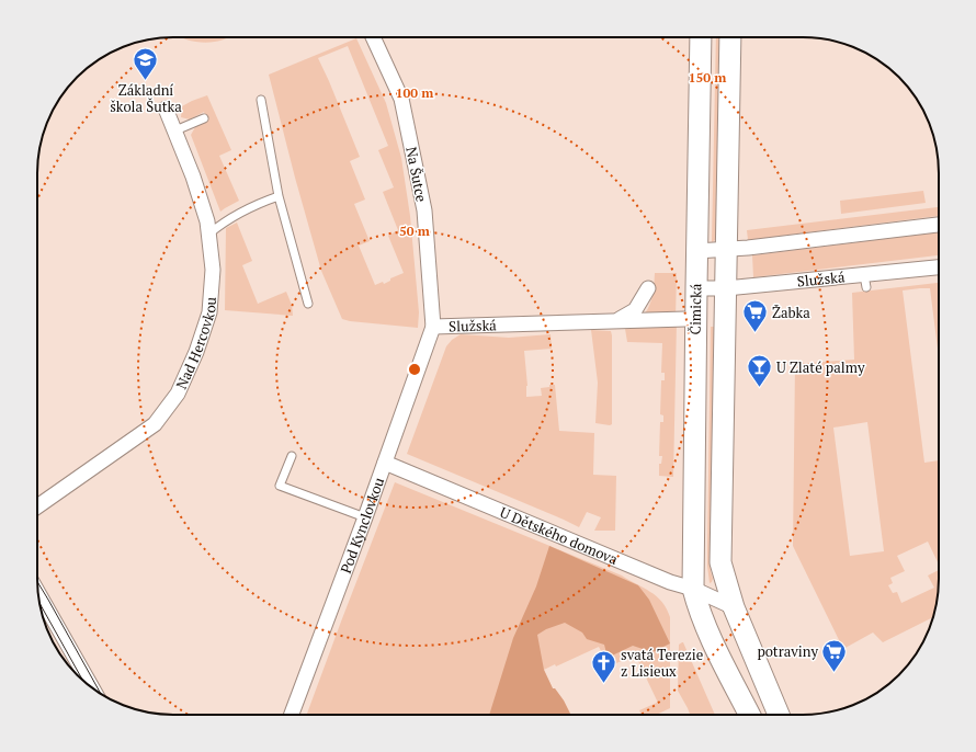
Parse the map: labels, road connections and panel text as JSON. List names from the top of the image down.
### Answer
{
  "streets": {
    "main road": ["Čimická"],
    "street": [
      "Na Šutce",
      "Služská",
      "Nad Hercovkou",
      "Pod Kynclovkou",
      "U Dětského domova"
    ]
  },
  "crossings": [
    ["Na Šutce", "Služská"],
    ["Na Šutce", "Pod Kynclovkou"],
    ["Služská", "Čimická"],
    ["Služská", "Pod Kynclovkou"],
    ["Čimická", "U Dětského domova"],
    ["Pod Kynclovkou", "U Dětského domova"]
  ],
  "places": {
    "school or university": ["Základní škola Šutka"],
    "supermarket": ["Žabka", "potraviny"],
    "bar": ["U Zlaté palmy"],
    "church": ["svatá Terezie z Lisieux"]
  },
  "rings": ["150 m", "100 m", "50 m"]
}
